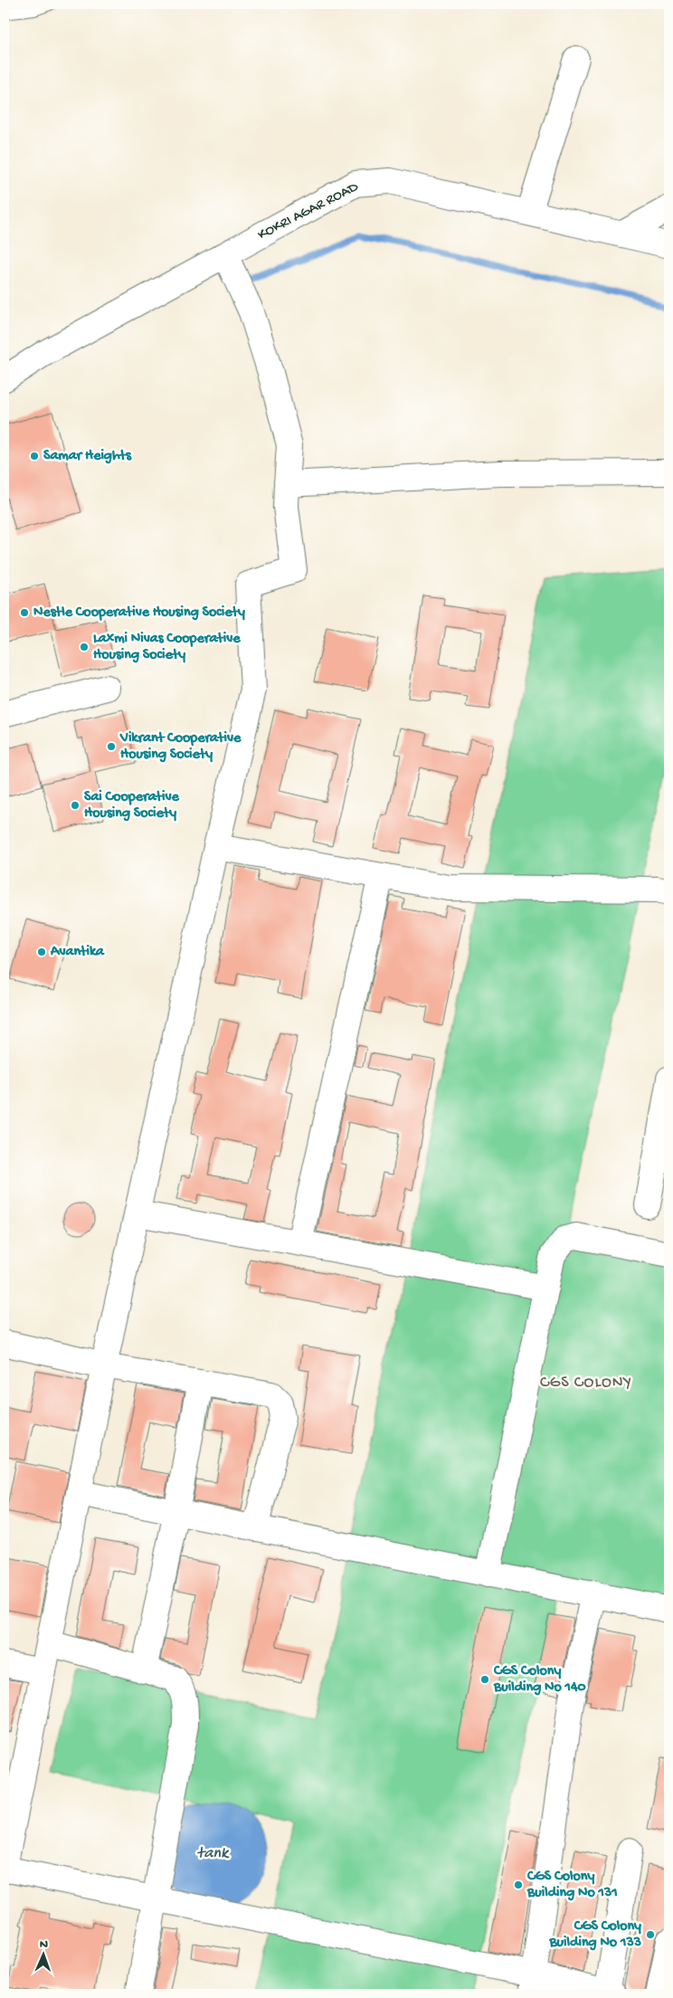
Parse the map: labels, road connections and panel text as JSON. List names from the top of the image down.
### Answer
{
  "streets": {
    "street": ["KOKRI AGAR ROAD"]
  },
  "districts": ["CGS COLONY"],
  "water": ["tank"],
  "places": [
    "Samar Heights",
    "Nestle Cooperative Housing Society",
    "Laxmi Nivas Cooperative Housing Society",
    "Vikrant Cooperative Housing Society",
    "Sai Cooperative Housing Society",
    "Avantika",
    "CGS Colony Building No 140",
    "CGS Colony Building No 131",
    "CGS Colony Building No 133"
  ],
  "north": "top"
}
